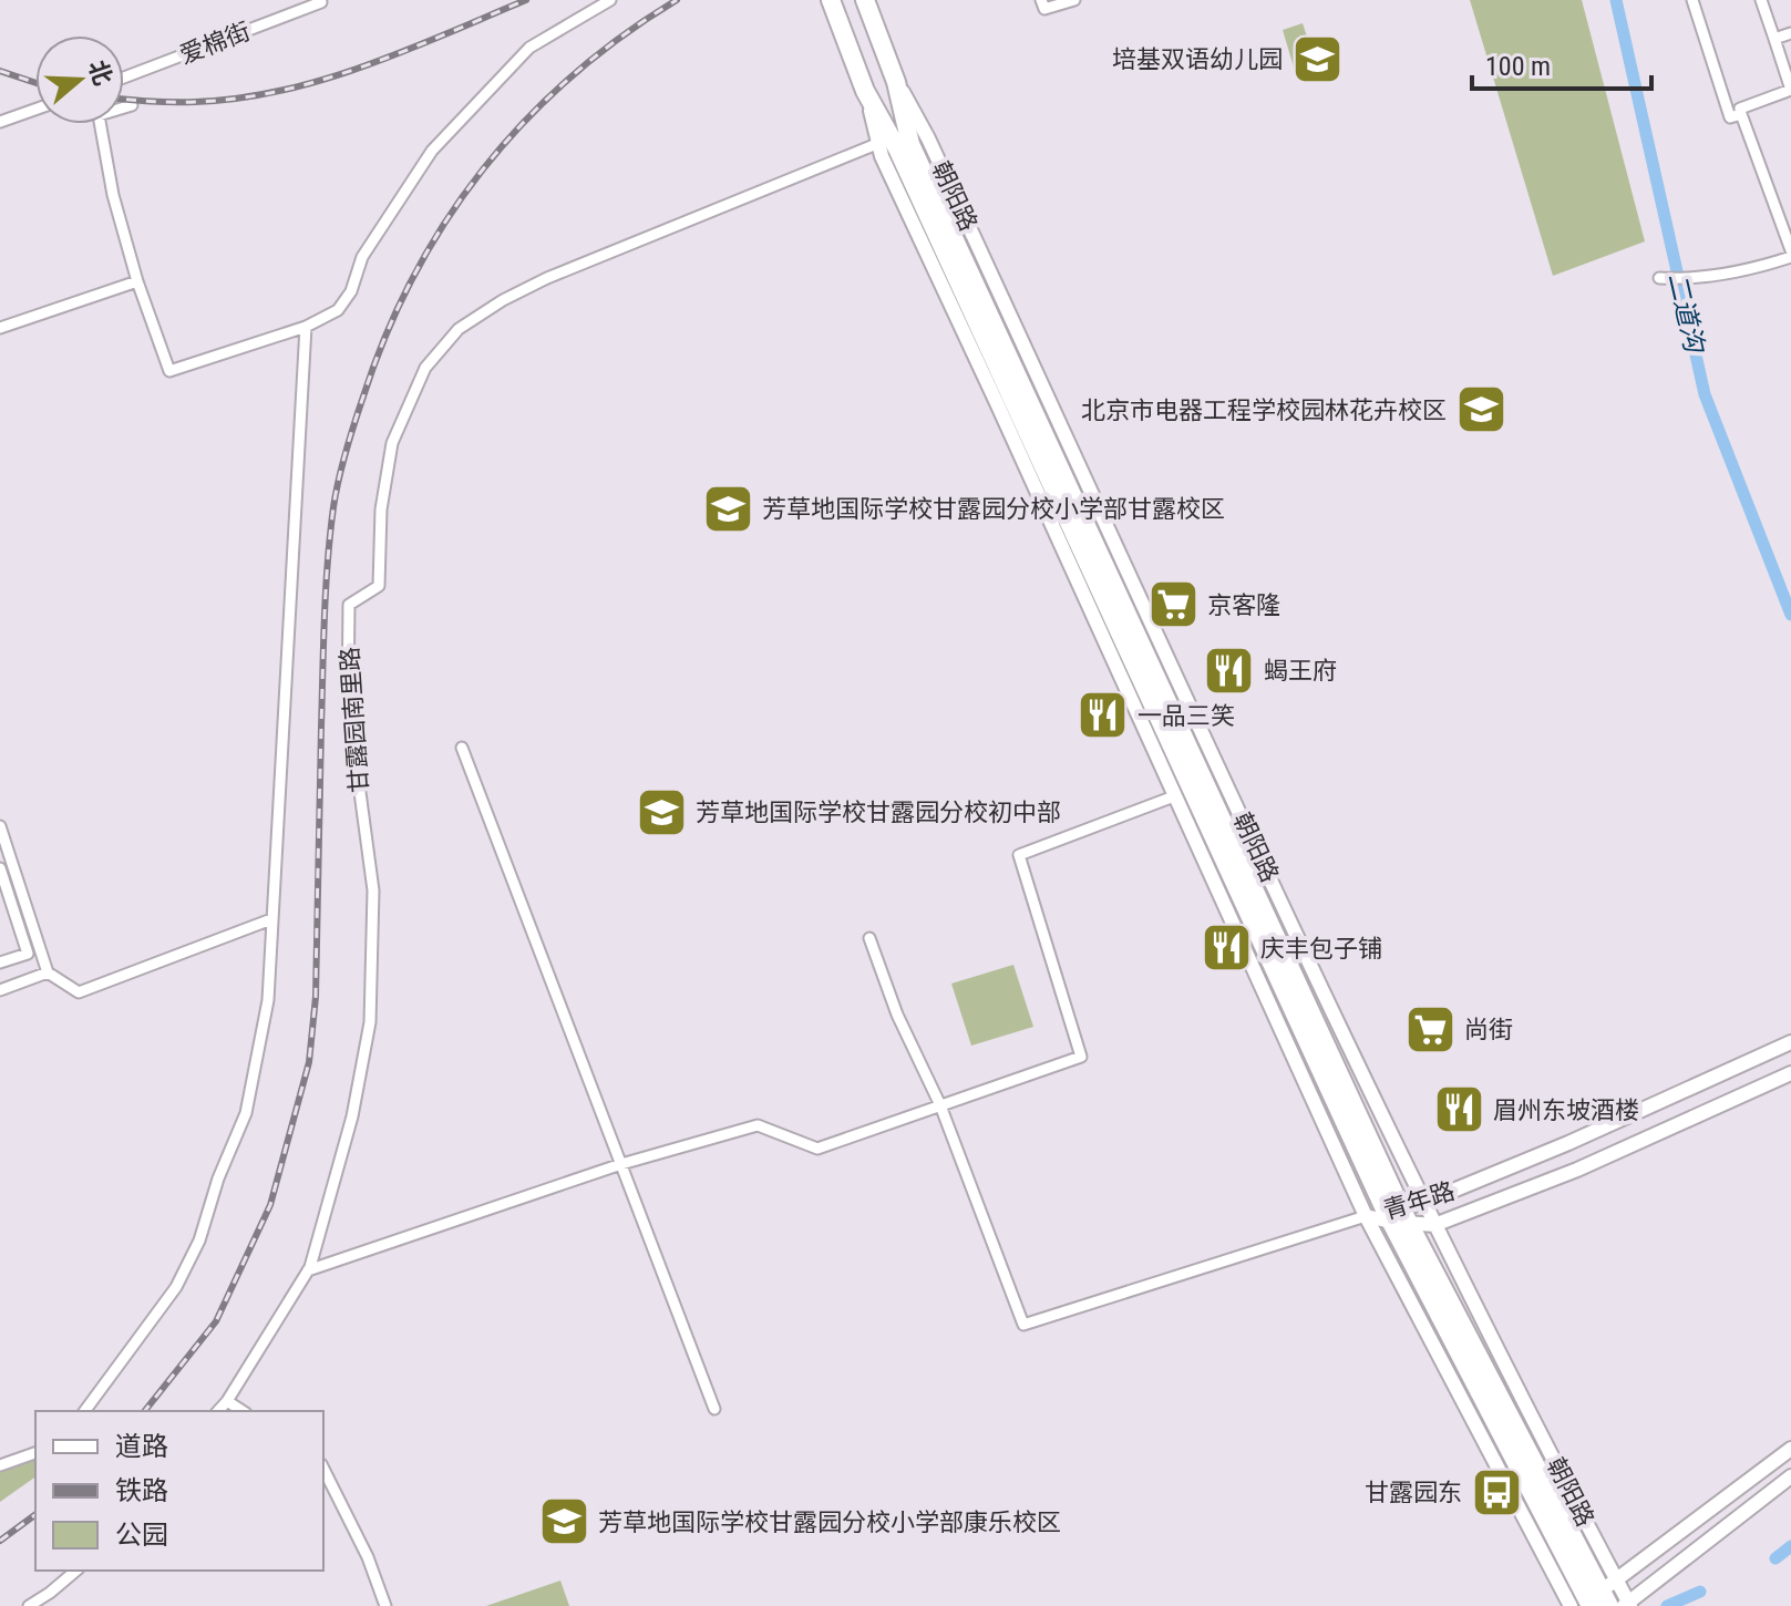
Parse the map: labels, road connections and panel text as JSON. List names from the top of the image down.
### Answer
{
  "streets": {
    "highway": ["朝阳路"],
    "street": ["爱棉街", "甘露园南里路", "青年路"]
  },
  "crossings": [
    ["朝阳路", "甘露园南里路"],
    ["朝阳路", "青年路"]
  ],
  "water": ["二道沟"],
  "places": {
    "school or university": [
      "培基双语幼儿园",
      "北京市电器工程学校园林花卉校区",
      "芳草地国际学校甘露园分校小学部甘露校区",
      "芳草地国际学校甘露园分校初中部",
      "芳草地国际学校甘露园分校小学部康乐校区"
    ],
    "supermarket": ["京客隆", "尚街"],
    "restaurant": [
      "蝎王府",
      "一品三笑",
      "庆丰包子铺",
      "眉州东坡酒楼"
    ],
    "bus stop": ["甘露园东"]
  },
  "legend": ["道路", "铁路", "公园"],
  "scale_bar": "100 m",
  "north": "right"
}
